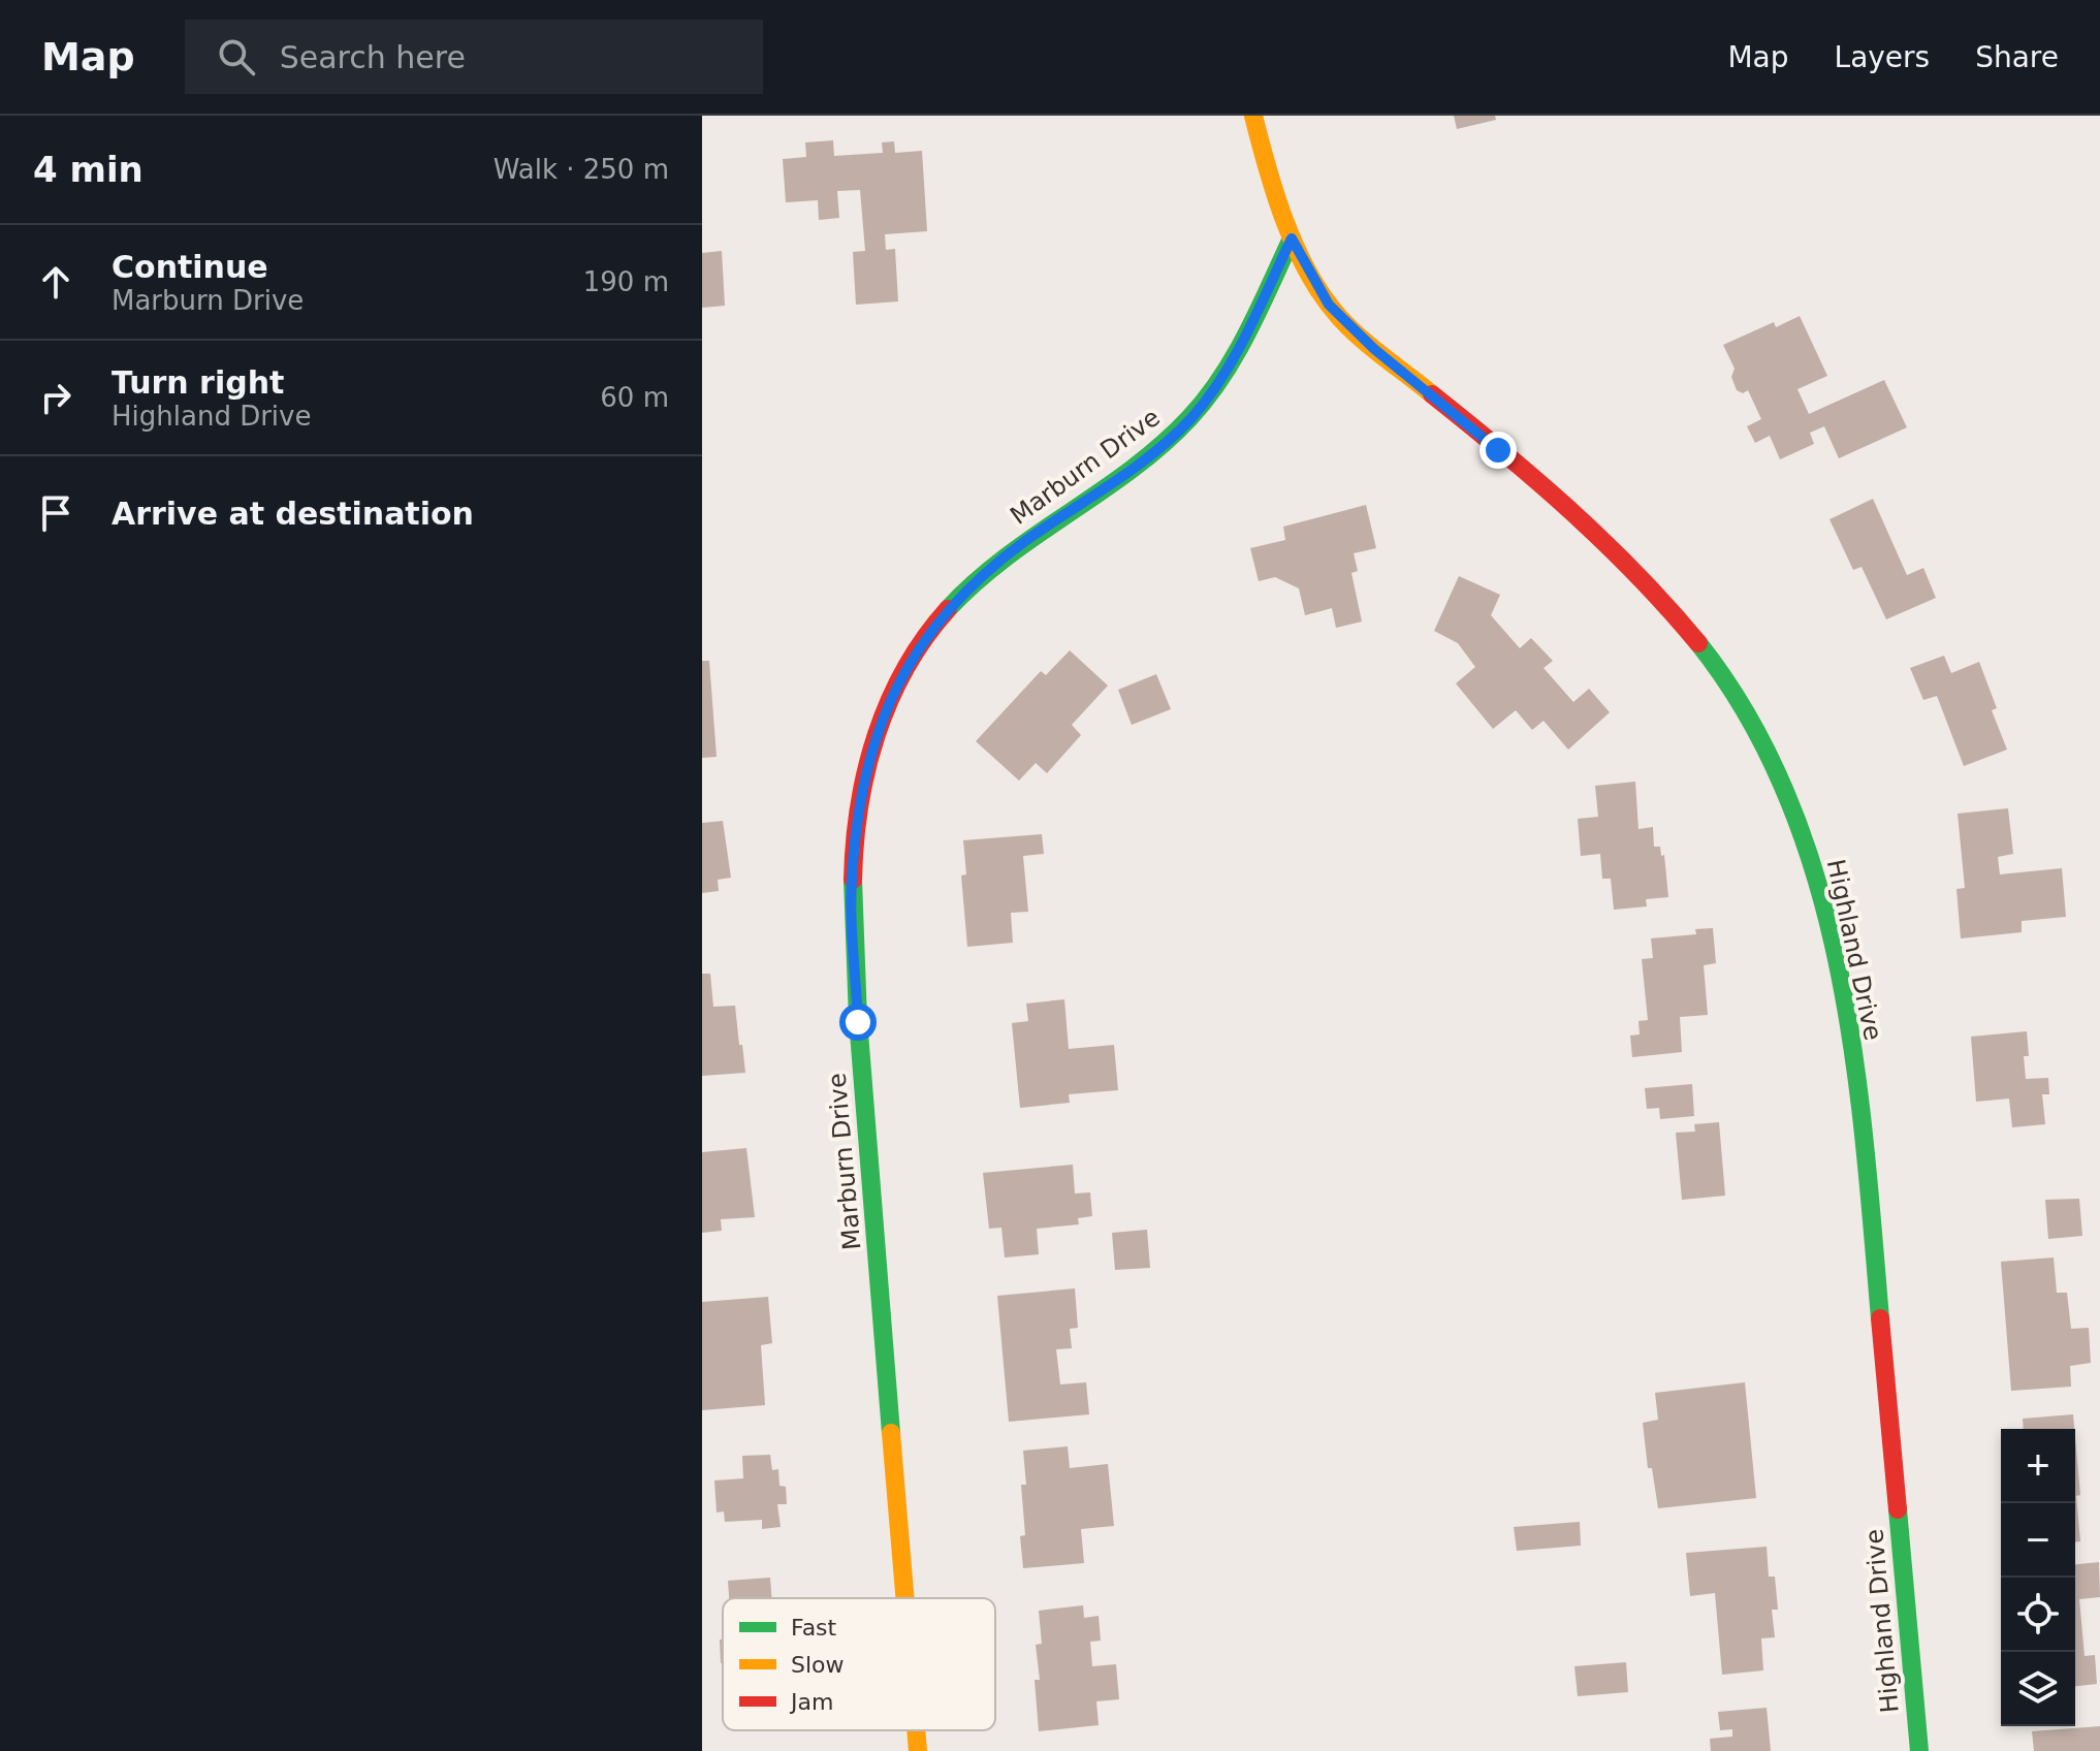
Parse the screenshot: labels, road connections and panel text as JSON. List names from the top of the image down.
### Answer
{
  "streets": {
    "street": ["Marburn Drive", "Highland Drive"]
  },
  "crossings": [
    ["Marburn Drive", "Highland Drive"]
  ],
  "legend": ["Fast", "Slow", "Jam"],
  "page": {
    "header": "Map",
    "search": "Search here",
    "nav": ["Map", "Layers", "Share"],
    "heading": ["4 min", "Walk · 250 m"],
    "list": [
      ["Continue", "Marburn Drive", "190 m"],
      ["Turn right", "Highland Drive", "60 m"],
      "Arrive at destination"
    ],
    "map_buttons": ["+", "−"]
  }
}
